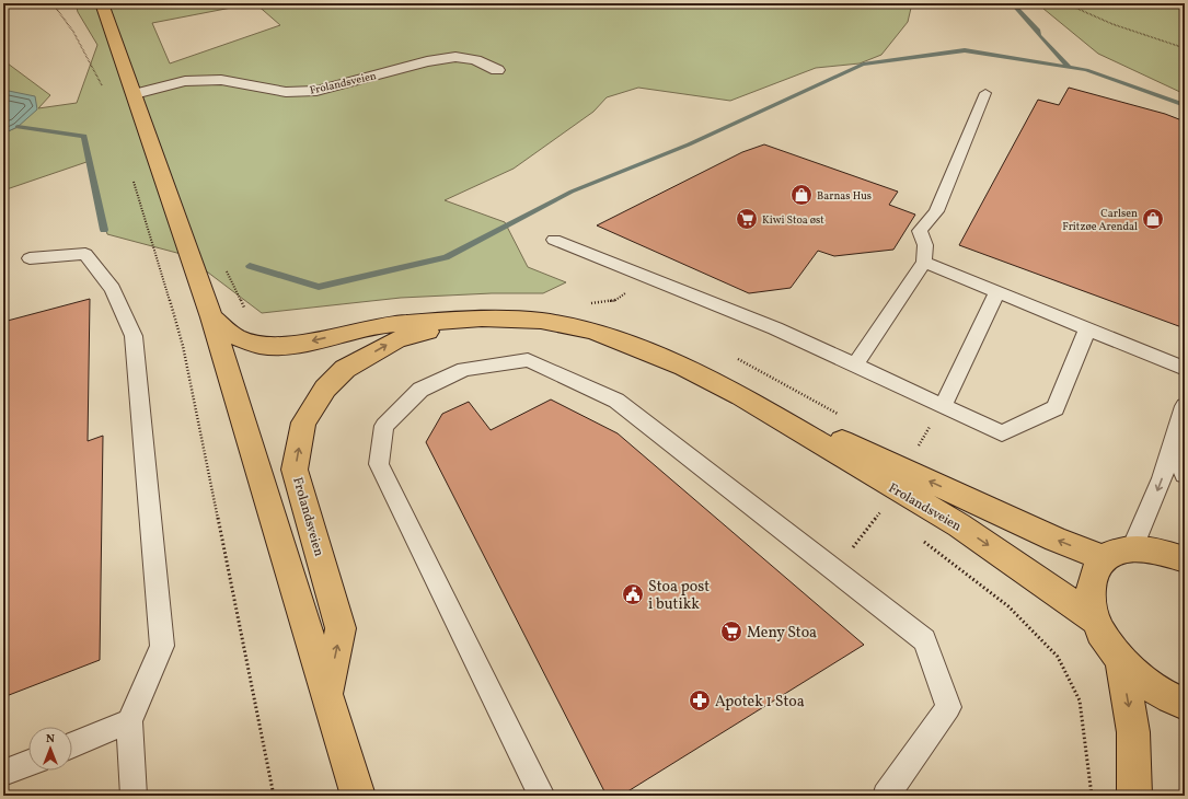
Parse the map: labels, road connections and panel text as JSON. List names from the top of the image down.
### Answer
{
  "streets": {
    "main road": ["Frolandsveien"]
  },
  "places": {
    "shop": ["Barnas Hus", "Carlsen Fritzøe Arendal"],
    "supermarket": ["Kiwi Stoa øst", "Meny Stoa"],
    "public building": ["Stoa post i butikk"],
    "pharmacy": ["Apotek 1 Stoa"]
  },
  "north": "top"
}
